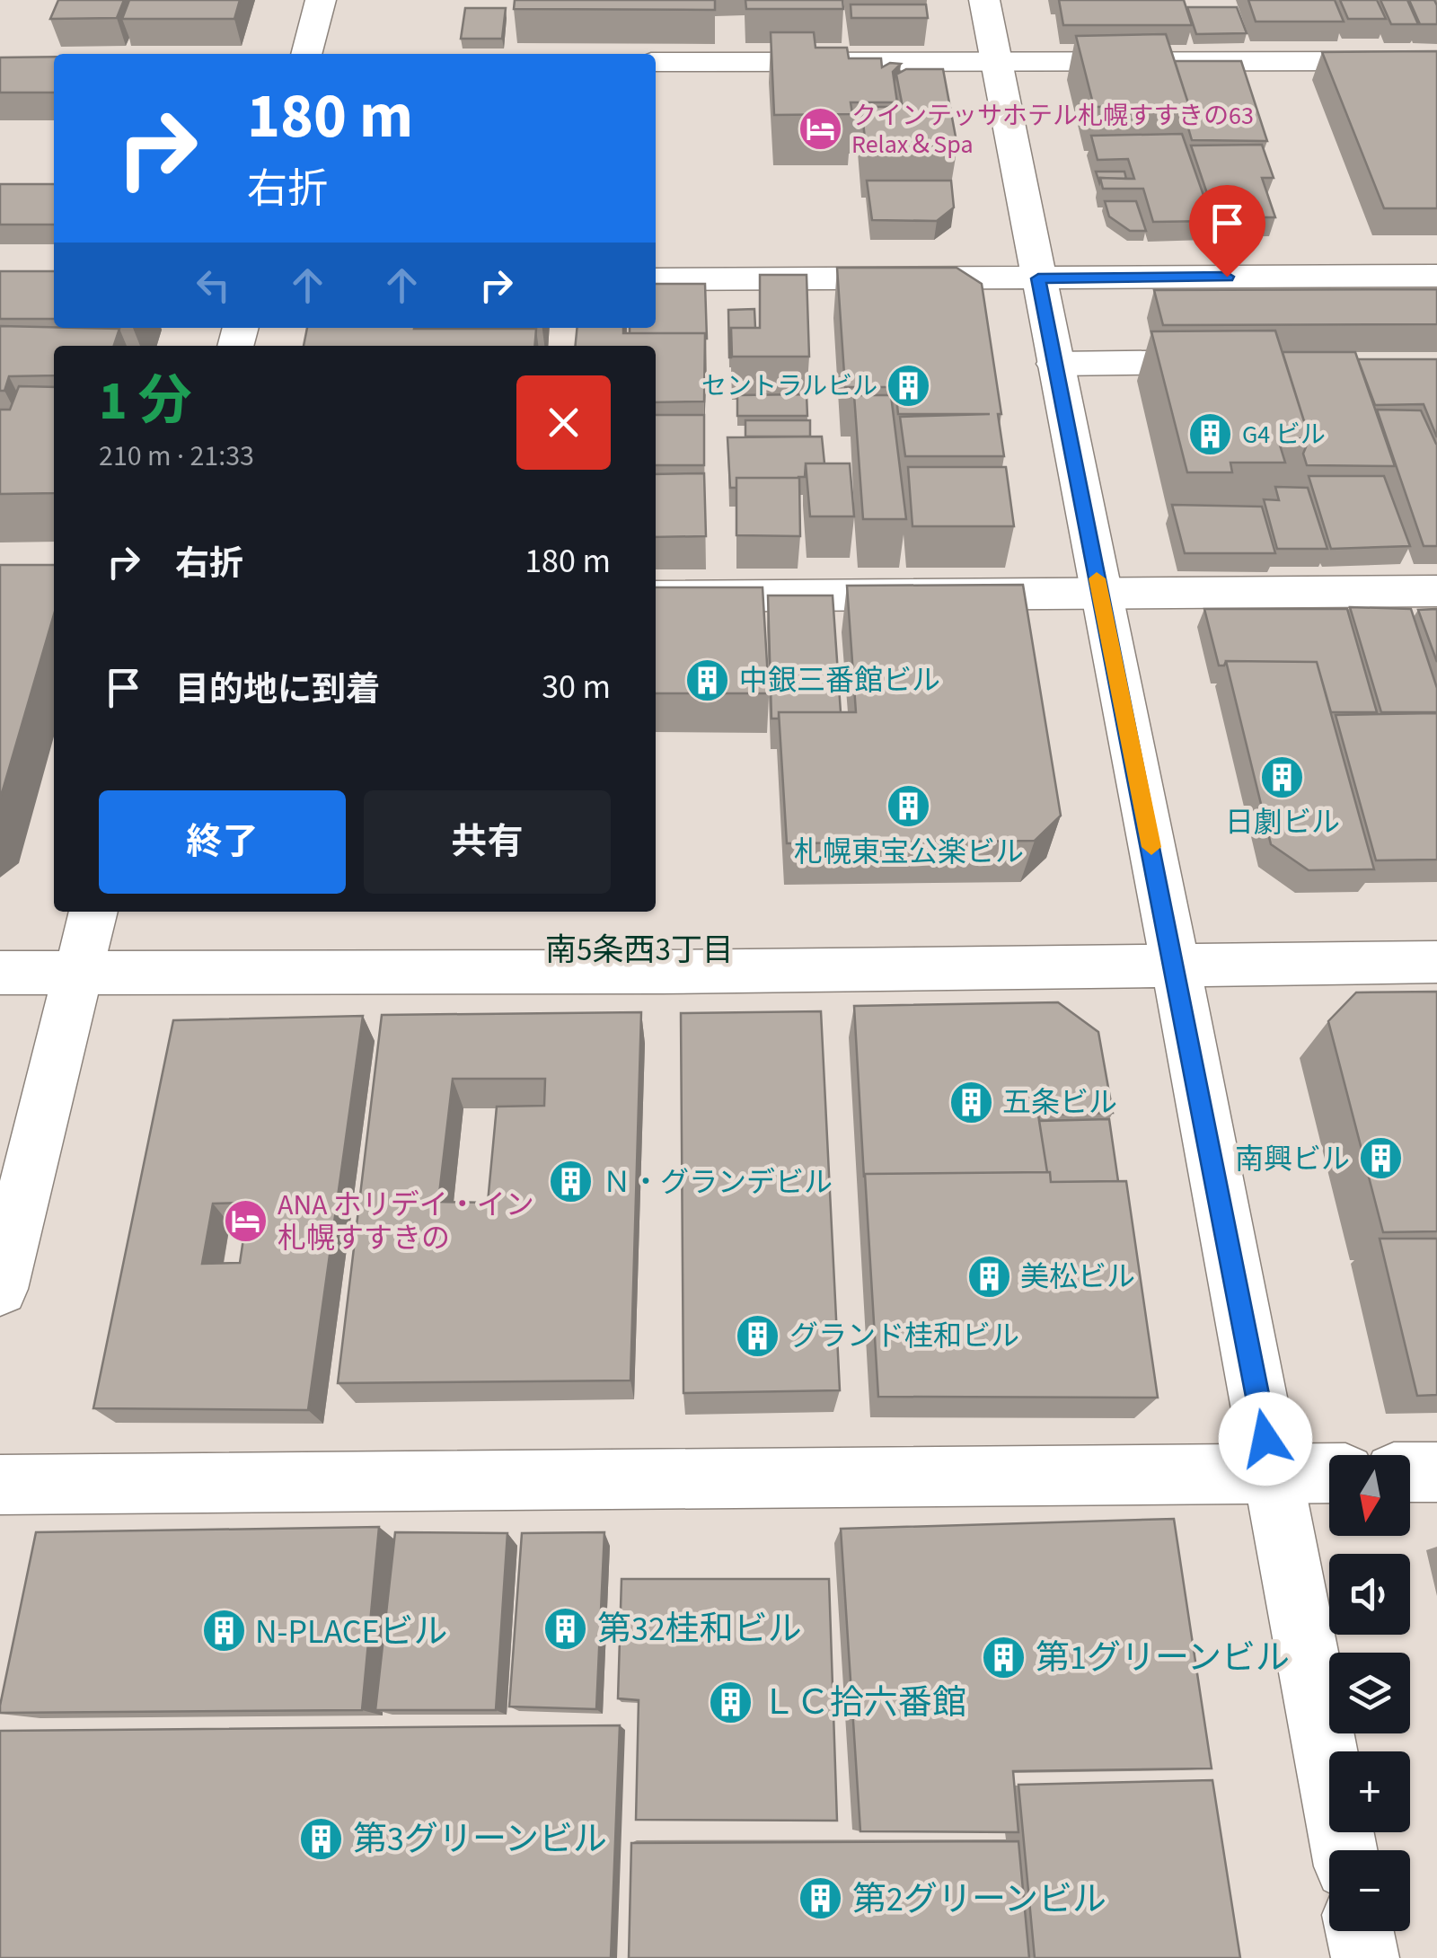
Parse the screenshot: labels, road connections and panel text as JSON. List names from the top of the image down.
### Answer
{
  "districts": ["南5条西3丁目"],
  "places": {
    "hotel": ["クインテッサホテル札幌すすきの63 Relax＆Spa", "ANA ホリデイ・イン 札幌すすきの"],
    "building": [
      "セントラルビル",
      "G4 ビル",
      "中銀三番館ビル",
      "日劇ビル",
      "札幌東宝公楽ビル",
      "五条ビル",
      "南興ビル",
      "Ｎ・グランデビル",
      "美松ビル",
      "グランド桂和ビル",
      "第32桂和ビル",
      "N-PLACEビル",
      "第1グリーンビル",
      "ＬＣ拾六番館",
      "第3グリーンビル",
      "第2グリーンビル"
    ]
  },
  "north": "bottom",
  "page": {
    "turn": ["180 m", "右折"],
    "heading": ["1 分", "210 m · 21:33"],
    "list": [
      {
        "name": "右折",
        "value": "180 m"
      },
      {
        "name": "目的地に到着",
        "value": "30 m"
      }
    ],
    "buttons": ["終了", "共有"],
    "map_buttons": ["+", "−"]
  }
}
